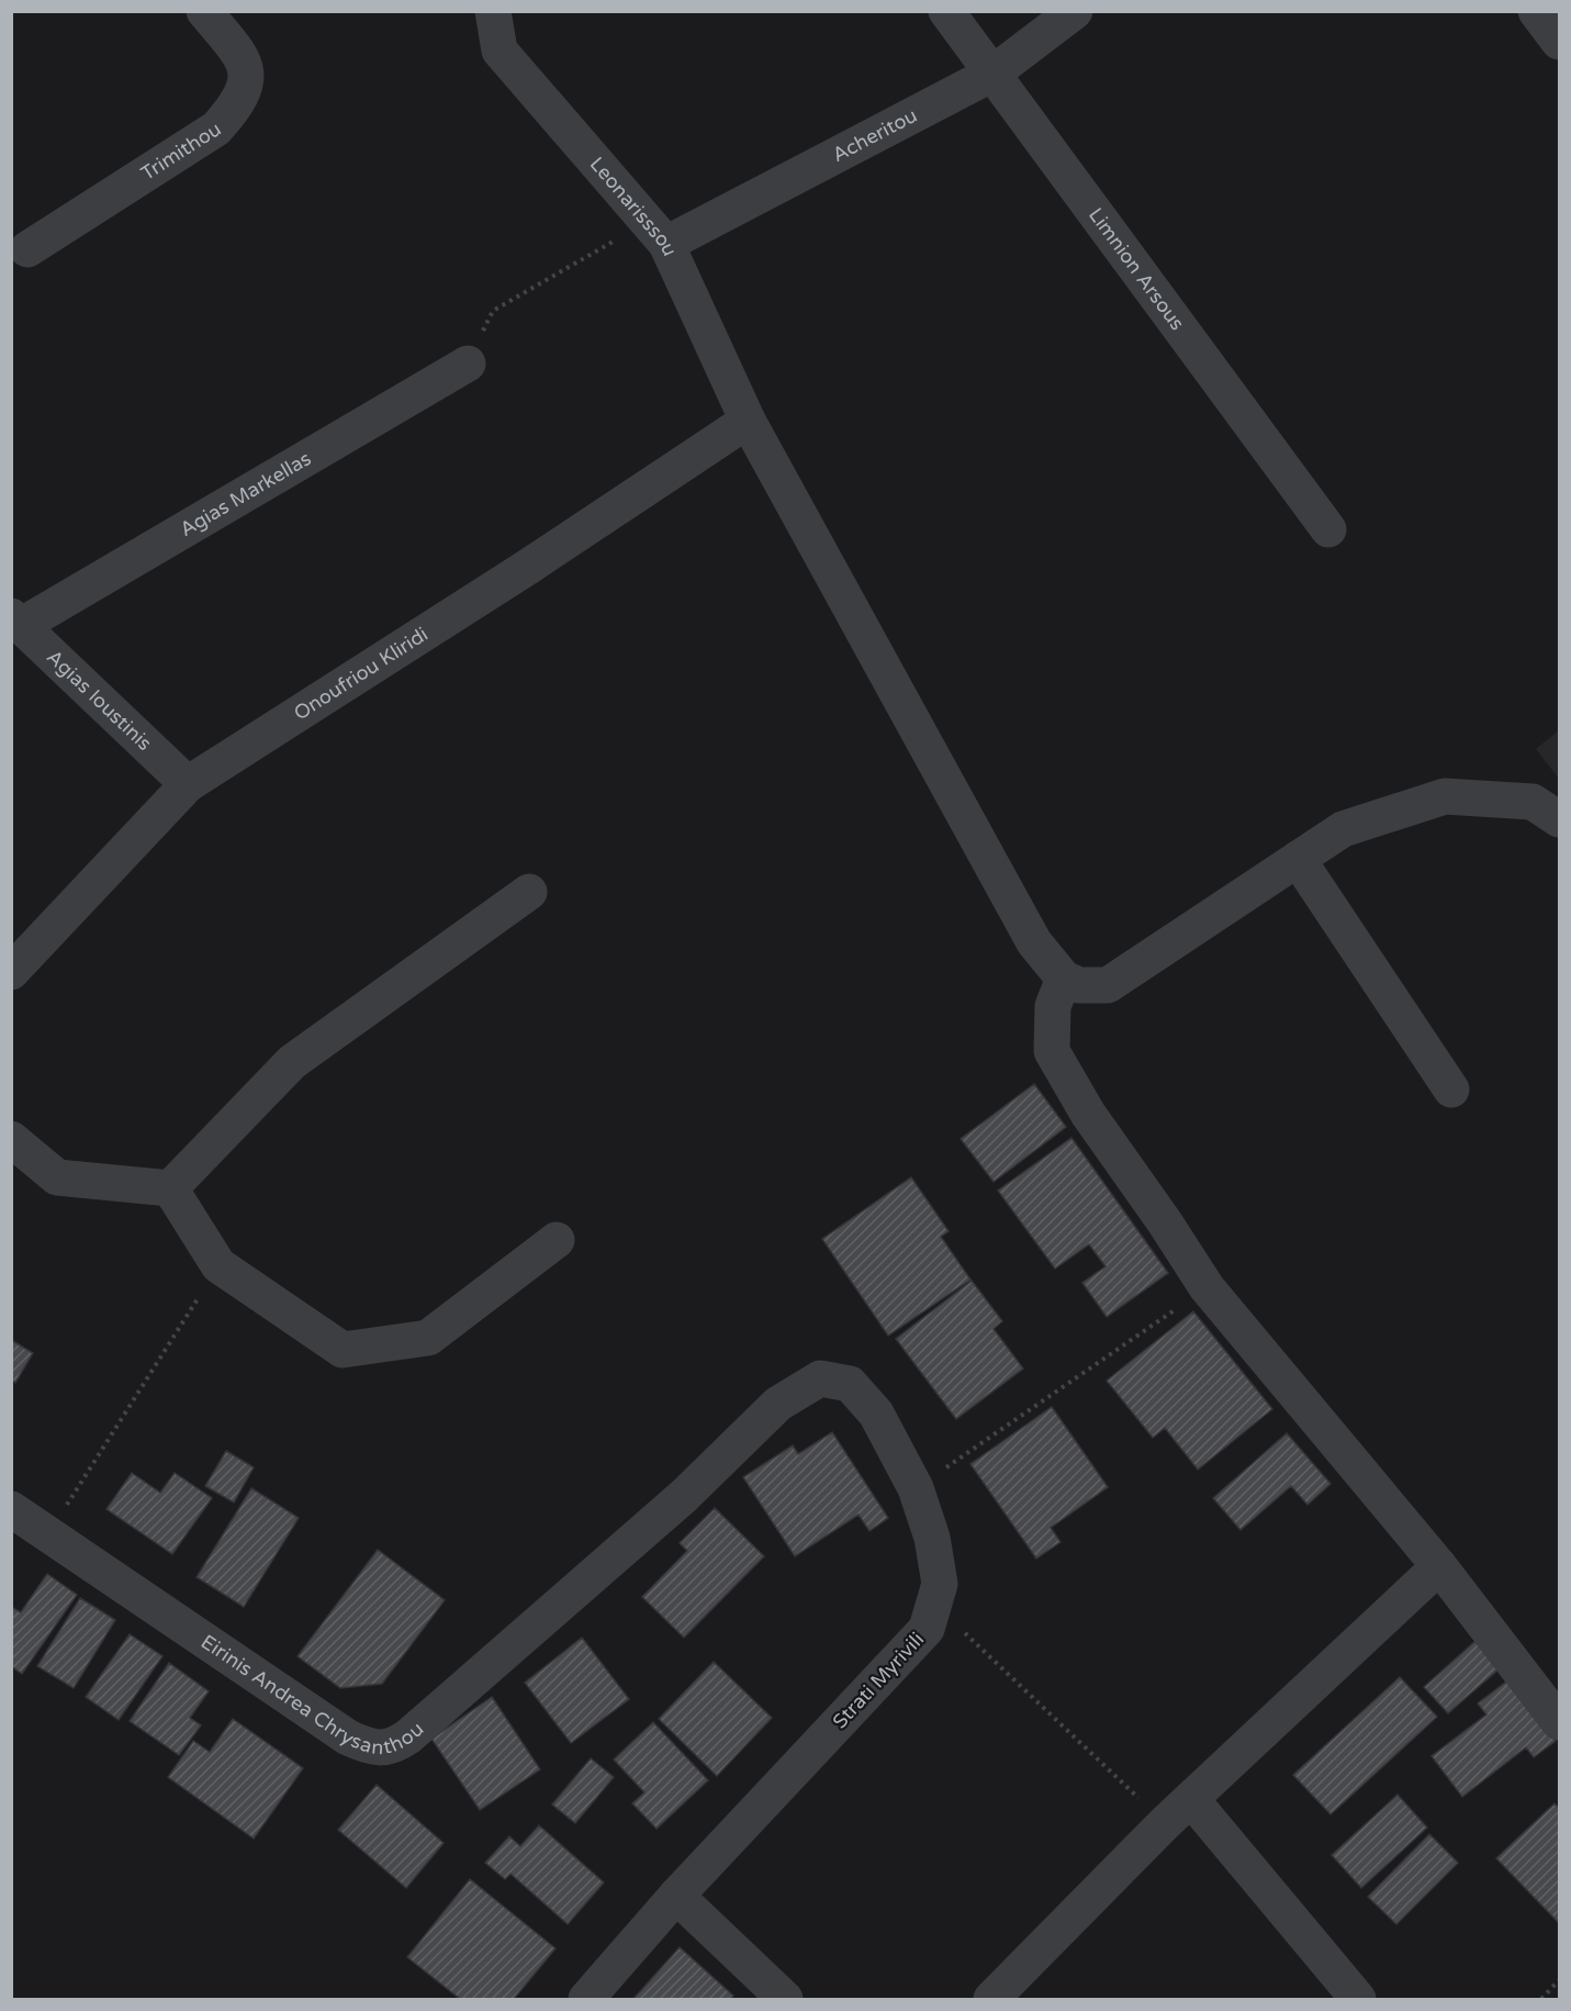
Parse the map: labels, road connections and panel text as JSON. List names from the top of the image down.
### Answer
{
  "streets": {
    "street": [
      "Acheritou",
      "Trimithou",
      "Leonarisssou",
      "Limnion Arsous",
      "Agias Markellas",
      "Onoufriou Kliridi",
      "Agias Ioustinis",
      "Eirinis Andrea Chrysanthou",
      "Strati Myrivili"
    ]
  },
  "crossings": [
    ["Acheritou", "Leonarisssou"],
    ["Acheritou", "Limnion Arsous"],
    ["Leonarisssou", "Onoufriou Kliridi"],
    ["Agias Markellas", "Agias Ioustinis"],
    ["Onoufriou Kliridi", "Agias Ioustinis"],
    ["Eirinis Andrea Chrysanthou", "Strati Myrivili"]
  ]
}
